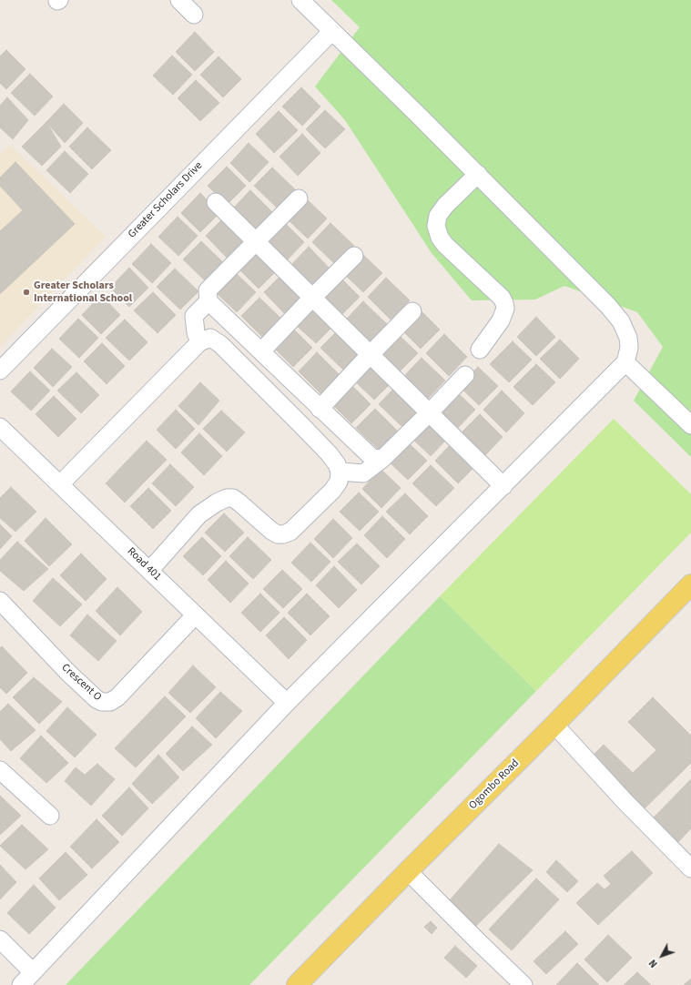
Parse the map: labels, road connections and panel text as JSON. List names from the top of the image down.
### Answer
{
  "streets": {
    "main road": ["Ogombo Road"],
    "street": ["Greater Scholars Drive", "Road 401", "Crescent O"]
  },
  "crossings": [
    ["Road 401", "Crescent O"]
  ],
  "places": ["Greater Scholars International School"],
  "north": "bottom left"
}
